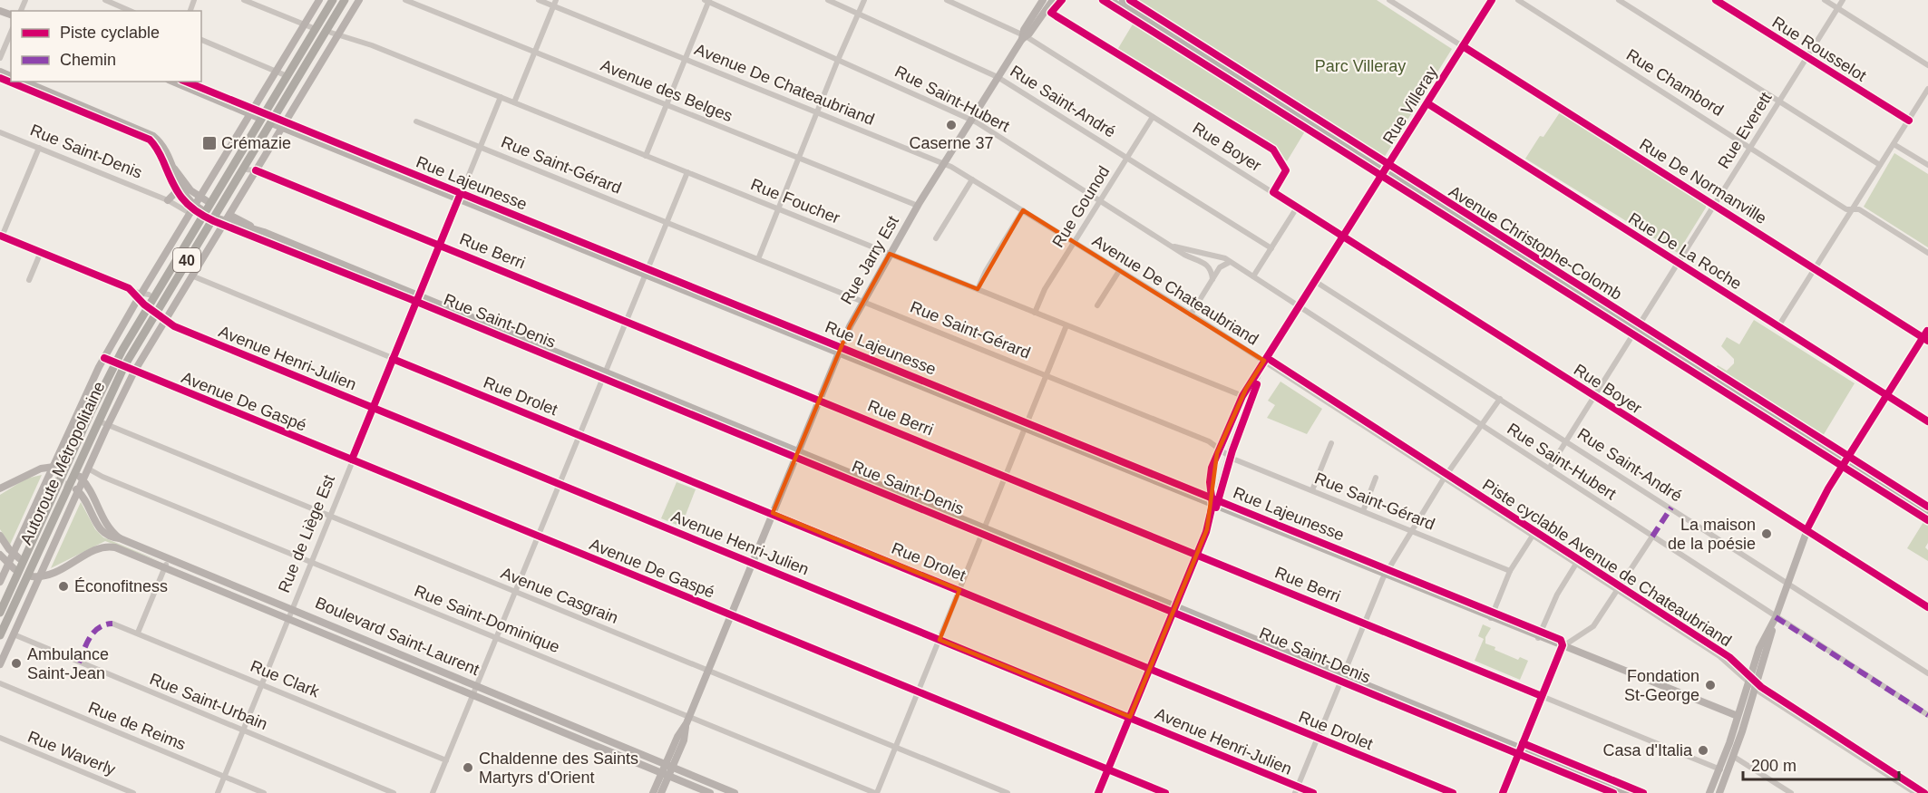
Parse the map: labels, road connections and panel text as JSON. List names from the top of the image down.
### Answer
{
  "streets": {
    "highway": ["40", "Autoroute Métropolitaine"],
    "main road": [
      "Rue Saint-Denis",
      "Rue Lajeunesse",
      "Avenue Christophe-Colomb",
      "Rue Jarry Est",
      "Boulevard Saint-Laurent"
    ],
    "street": [
      "Rue Rousselot",
      "Rue Chambord",
      "Avenue De Chateaubriand",
      "Avenue des Belges",
      "Rue Saint-Hubert",
      "Rue Saint-André",
      "Rue Villeray",
      "Rue Everett",
      "Rue Boyer",
      "Rue Saint-Gérard",
      "Rue De Normanville",
      "Rue Foucher",
      "Rue Gounod",
      "Rue Berri",
      "Rue De La Roche",
      "Avenue Henri-Julien",
      "Rue Drolet",
      "Avenue De Gaspé",
      "Rue de Liège Est",
      "Avenue Casgrain",
      "Rue Saint-Dominique",
      "Rue Clark",
      "Rue Saint-Urbain",
      "Rue de Reims",
      "Rue Waverly"
    ],
    "cycle path": ["Piste cyclable Avenue de Chateaubriand"]
  },
  "crossings": [
    ["Rue Rousselot", "Rue Everett"],
    ["Rue Chambord", "Rue Everett"],
    ["Avenue De Chateaubriand", "Rue Villeray"],
    ["Avenue De Chateaubriand", "Rue Gounod"],
    ["Avenue De Chateaubriand", "Rue Jarry Est"],
    ["Avenue des Belges", "Rue Jarry Est"],
    ["Rue Saint-Hubert", "Rue Villeray"],
    ["Rue Saint-Hubert", "Rue Everett"],
    ["Rue Saint-Hubert", "Rue Gounod"],
    ["Rue Saint-Hubert", "Rue Jarry Est"],
    ["Rue Saint-André", "Rue Villeray"],
    ["Rue Saint-André", "Rue Everett"],
    ["Rue Saint-André", "Rue Gounod"],
    ["Rue Saint-André", "Rue Jarry Est"],
    ["Rue Villeray", "Rue Boyer"],
    ["Rue Villeray", "Rue Saint-Denis"],
    ["Rue Villeray", "Rue Saint-Gérard"],
    ["Rue Villeray", "Rue De Normanville"],
    ["Rue Villeray", "Rue Lajeunesse"],
    ["Rue Villeray", "Rue Foucher"],
    ["Rue Villeray", "Avenue Christophe-Colomb"],
    ["Rue Villeray", "Rue Berri"],
    ["Rue Villeray", "Rue De La Roche"],
    ["Rue Villeray", "Avenue Henri-Julien"],
    ["Rue Villeray", "Rue Drolet"],
    ["Rue Villeray", "Avenue De Gaspé"],
    ["Rue Everett", "Rue Boyer"],
    ["Rue Everett", "Rue De Normanville"],
    ["Rue Everett", "Avenue Christophe-Colomb"],
    ["Rue Everett", "Rue De La Roche"],
    ["Rue Boyer", "Rue Gounod"],
    ["Rue Boyer", "Rue Jarry Est"],
    ["Rue Saint-Denis", "Rue Jarry Est"],
    ["Rue Saint-Denis", "Rue de Liège Est"],
    ["Rue Saint-Gérard", "Rue Jarry Est"],
    ["Rue Saint-Gérard", "Rue de Liège Est"],
    ["Rue Lajeunesse", "Rue Jarry Est"],
    ["Rue Lajeunesse", "Rue de Liège Est"],
    ["Rue Foucher", "Rue Gounod"],
    ["Rue Foucher", "Rue Jarry Est"],
    ["Rue Foucher", "Rue de Liège Est"],
    ["Rue Berri", "Rue Jarry Est"],
    ["Rue Berri", "Rue de Liège Est"],
    ["Rue Jarry Est", "Avenue Henri-Julien"],
    ["Rue Jarry Est", "Rue Drolet"],
    ["Rue Jarry Est", "Avenue De Gaspé"],
    ["Rue Jarry Est", "Avenue Casgrain"],
    ["Rue Jarry Est", "Rue Saint-Dominique"],
    ["Rue Jarry Est", "Boulevard Saint-Laurent"],
    ["Avenue Henri-Julien", "Rue de Liège Est"],
    ["Rue Drolet", "Rue de Liège Est"],
    ["Avenue De Gaspé", "Rue de Liège Est"],
    ["Rue de Liège Est", "Avenue Casgrain"],
    ["Rue de Liège Est", "Rue Saint-Dominique"],
    ["Rue de Liège Est", "Boulevard Saint-Laurent"],
    ["Rue de Liège Est", "Rue Clark"],
    ["Rue de Liège Est", "Rue Saint-Urbain"],
    ["Rue de Liège Est", "Rue de Reims"]
  ],
  "parks": ["Parc Villeray"],
  "places": {
    "other": [
      "Caserne 37",
      "La maison de la poésie",
      "Éconofitness",
      "Ambulance Saint-Jean",
      "Fondation St-George",
      "Casa d'Italia",
      "Chaldenne des Saints Martyrs d'Orient"
    ],
    "transit": ["Crémazie"]
  },
  "legend": ["Piste cyclable", "Chemin"],
  "scale_bar": "200 m"
}
